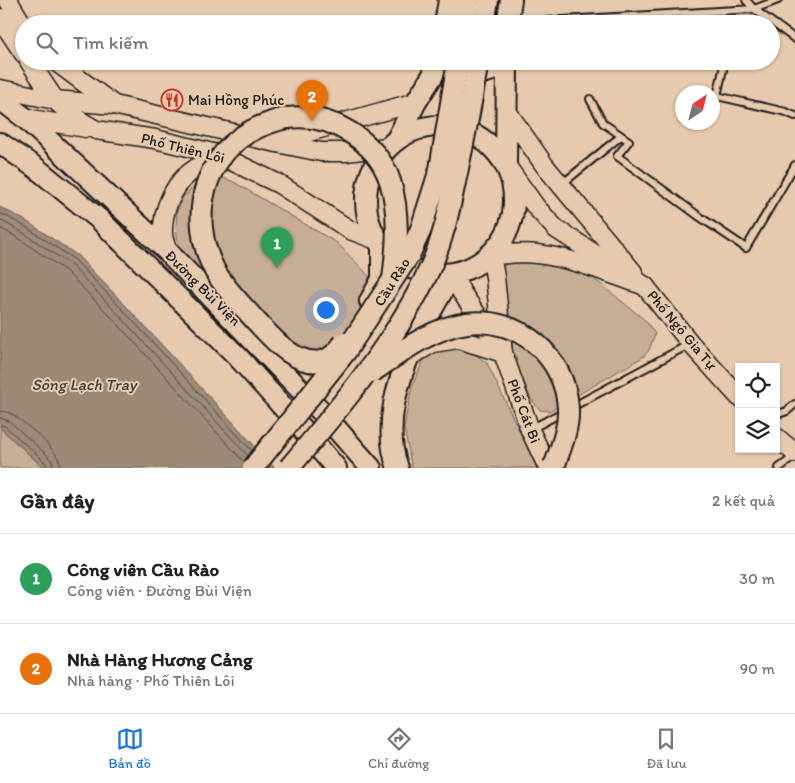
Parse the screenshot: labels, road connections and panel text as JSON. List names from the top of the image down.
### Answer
{
  "streets": {
    "main road": [
      "Phố Thiên Lôi",
      "Cầu Rào",
      "Đường Bùi Viện",
      "Phố Ngô Gia Tự",
      "Phố Cát Bi"
    ]
  },
  "crossings": [
    ["Phố Thiên Lôi", "Phố Ngô Gia Tự"],
    ["Phố Thiên Lôi", "Phố Cát Bi"],
    ["Phố Ngô Gia Tự", "Phố Cát Bi"]
  ],
  "water": ["Sông Lạch Tray"],
  "places": {
    "restaurant": ["Mai Hồng Phúc"]
  },
  "north": "top right",
  "page": {
    "search": "Tìm kiếm",
    "pins": ["2", "1"],
    "heading": ["Gần đây", "2 kết quả"],
    "list": [
      {
        "mark": "1",
        "name": "Công viên Cầu Rào",
        "note": "Công viên · Đường Bùi Viện",
        "value": "30 m"
      },
      {
        "mark": "2",
        "name": "Nhà Hàng Hương Cảng",
        "note": "Nhà hàng · Phố Thiên Lôi",
        "value": "90 m"
      }
    ],
    "nav": ["Bản đồ", "Chỉ đường", "Đã lưu"]
  }
}
